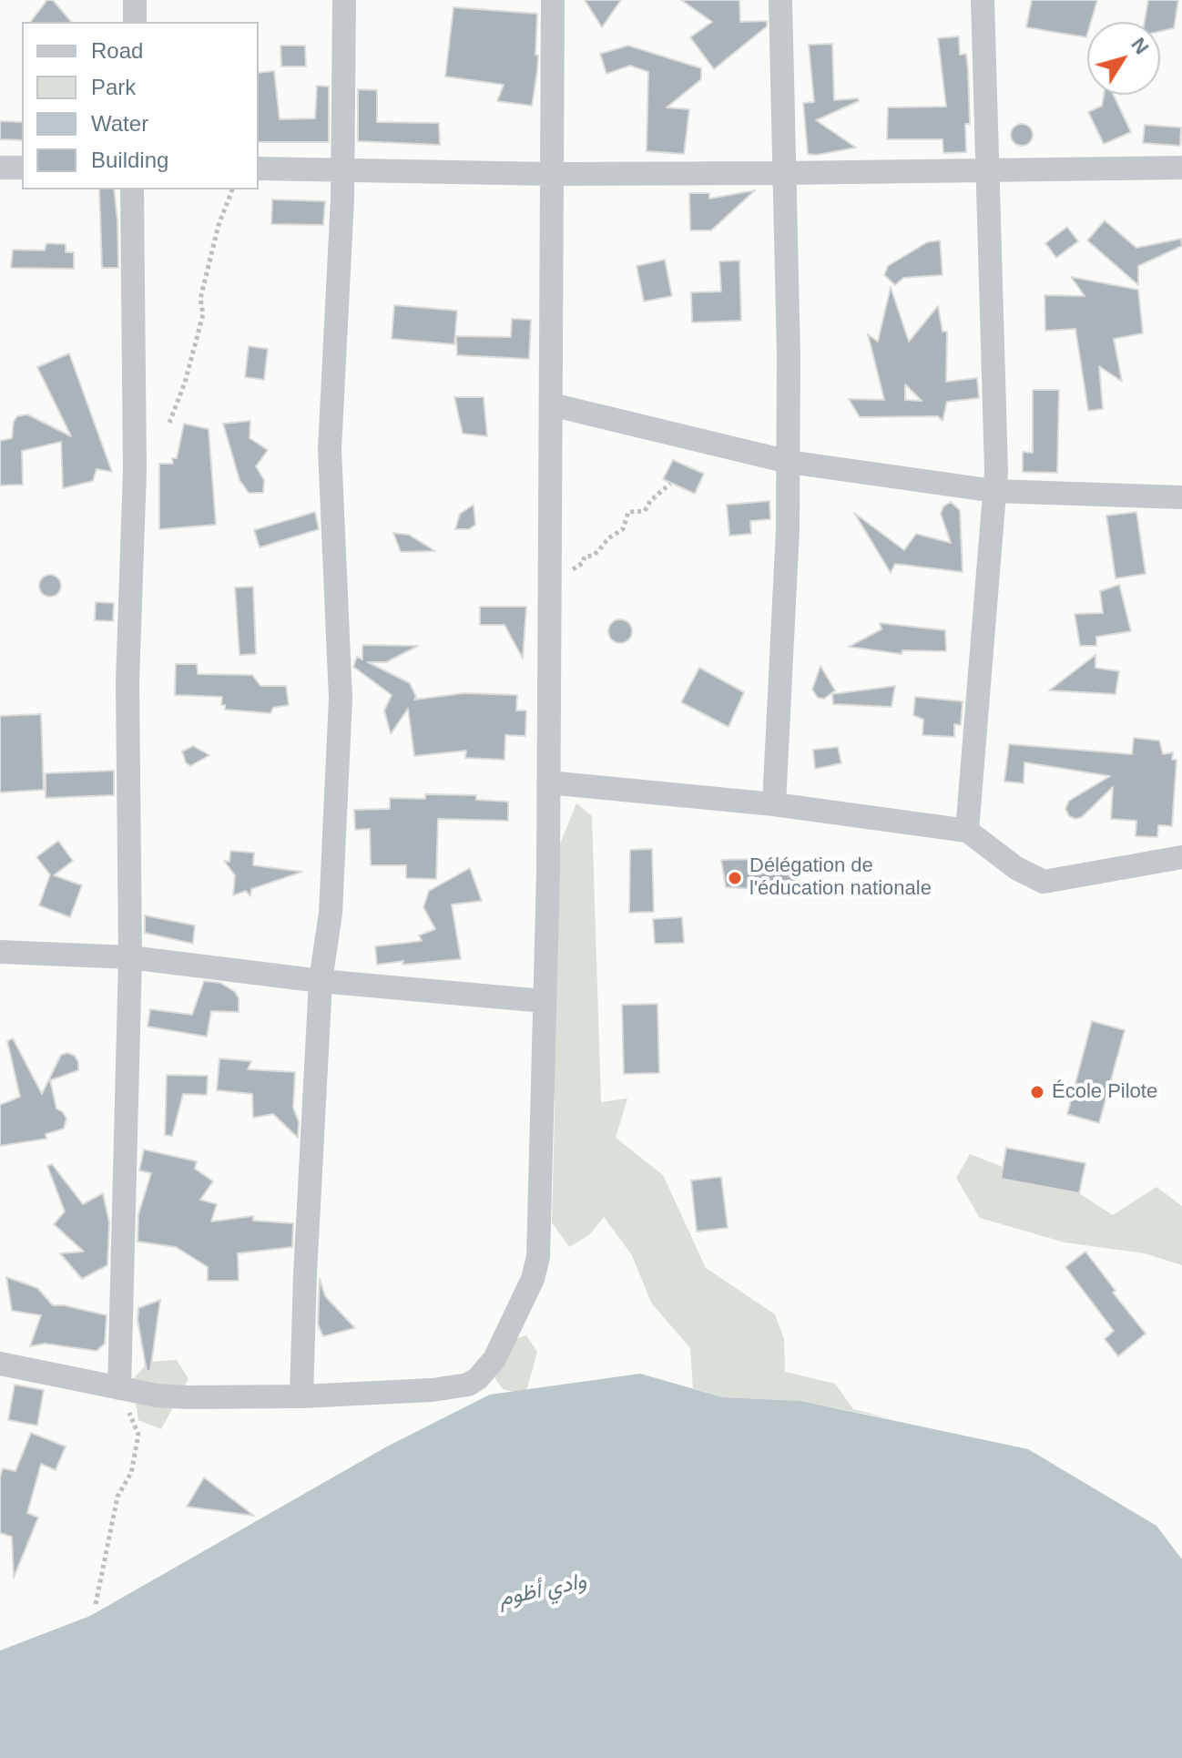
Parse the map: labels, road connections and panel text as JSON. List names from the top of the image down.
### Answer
{
  "water": ["وادي أظوم"],
  "places": ["Délégation de l'éducation nationale", "École Pilote"],
  "legend": [
    "Road",
    "Park",
    "Water",
    "Building"
  ],
  "north": "top right"
}
